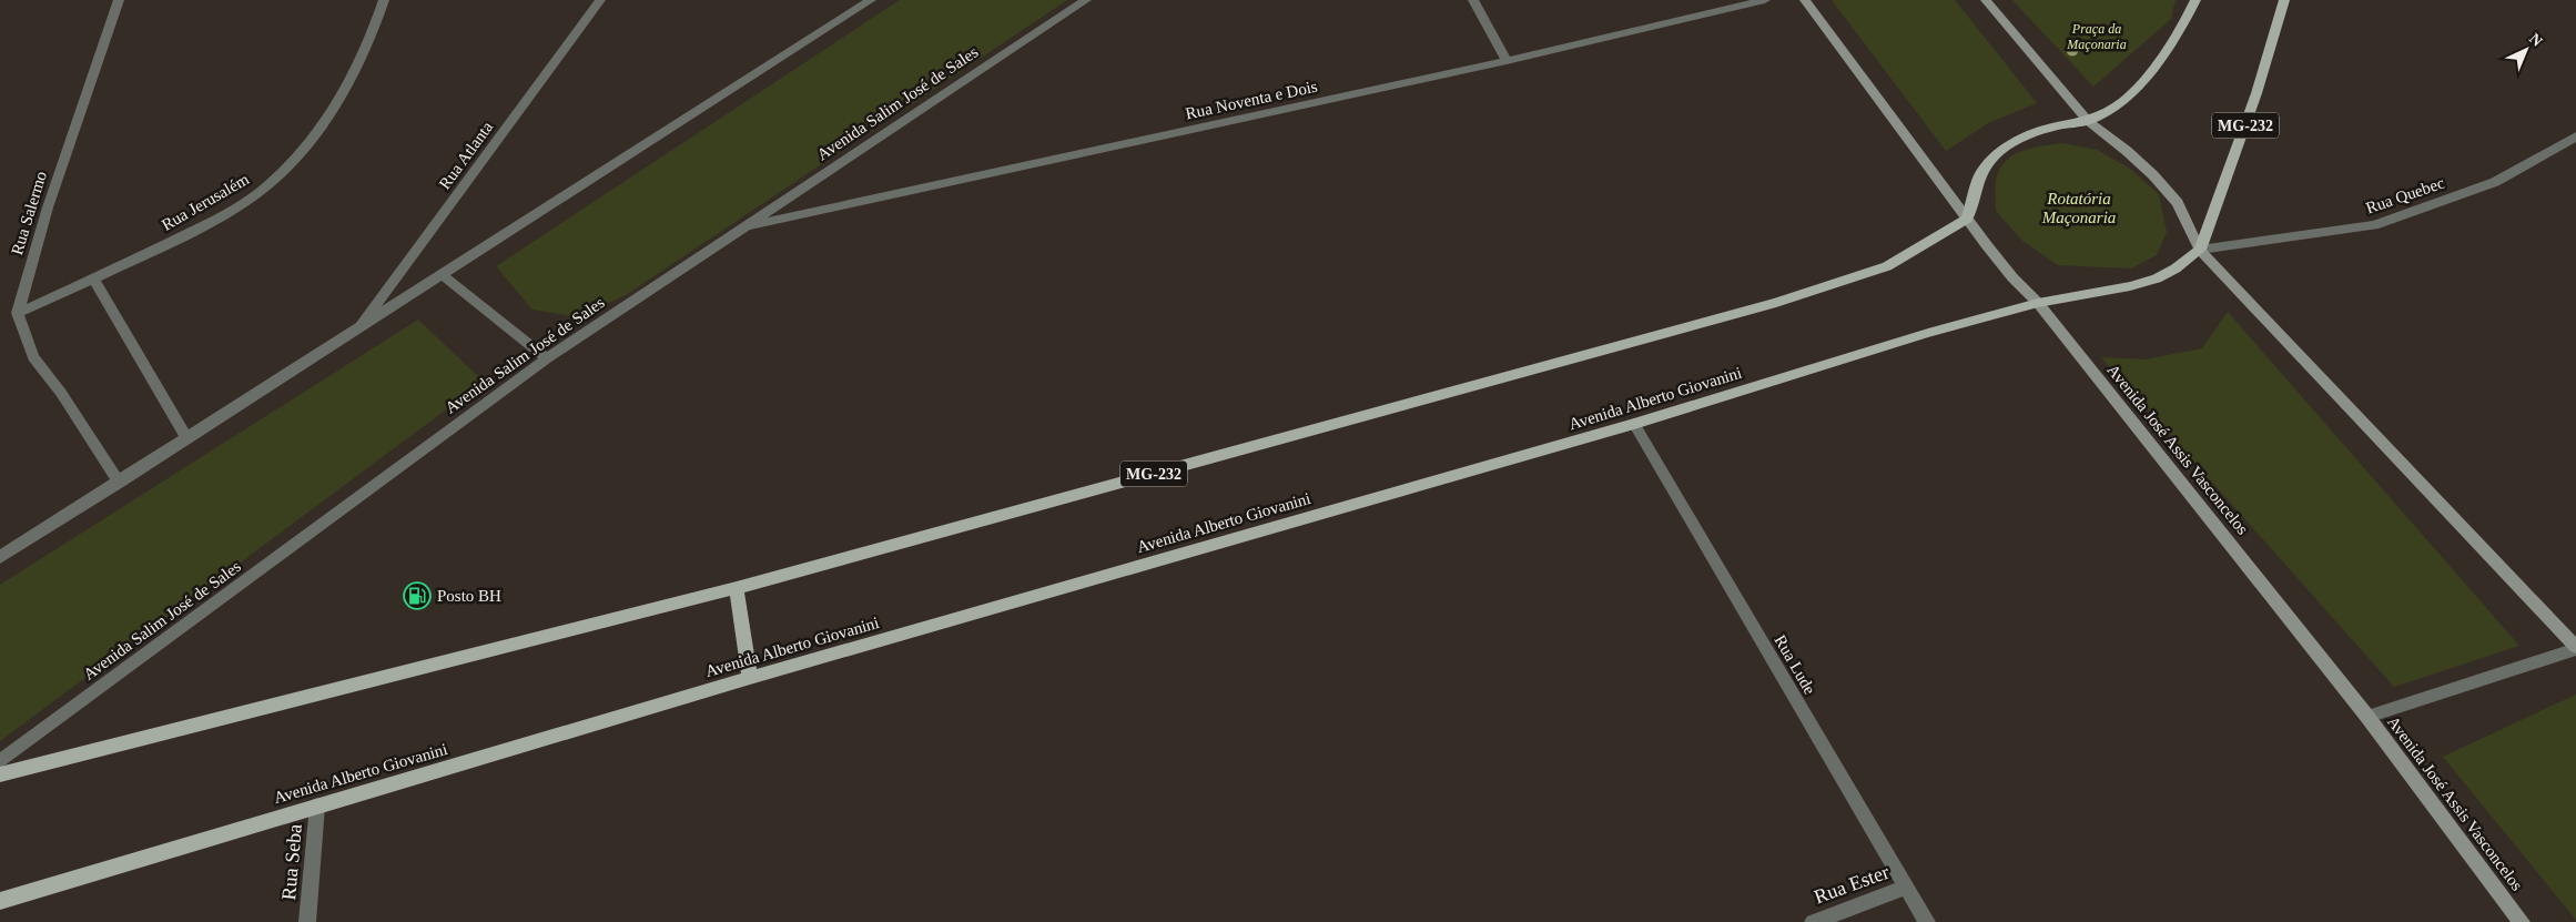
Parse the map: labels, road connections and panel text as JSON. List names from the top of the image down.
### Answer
{
  "streets": {
    "main road": ["MG-232", "Avenida Alberto Giovanini"],
    "street": [
      "Rua Noventa e Dois",
      "Avenida Salim José de Sales",
      "Rua Atlanta",
      "Rua Quebec",
      "Rua Jerusalém",
      "Rua Salermo",
      "Avenida José Assis Vasconcelos",
      "Rua Lude",
      "Rua Seba",
      "Rua Ester"
    ]
  },
  "crossings": [
    ["Rua Noventa e Dois", "Avenida Salim José de Sales"],
    ["MG-232", "Rua Quebec"],
    ["MG-232", "Avenida Alberto Giovanini"],
    ["MG-232", "Avenida José Assis Vasconcelos"],
    ["Rua Quebec", "Avenida Alberto Giovanini"],
    ["Rua Jerusalém", "Rua Salermo"],
    ["Avenida Alberto Giovanini", "Avenida José Assis Vasconcelos"],
    ["Avenida Alberto Giovanini", "Rua Lude"],
    ["Avenida Alberto Giovanini", "Rua Seba"],
    ["Rua Lude", "Rua Ester"]
  ],
  "parks": ["Praça da Maçonaria", "Rotatória Maçonaria"],
  "places": {
    "fuel station": ["Posto BH"]
  },
  "north": "top right"
}
